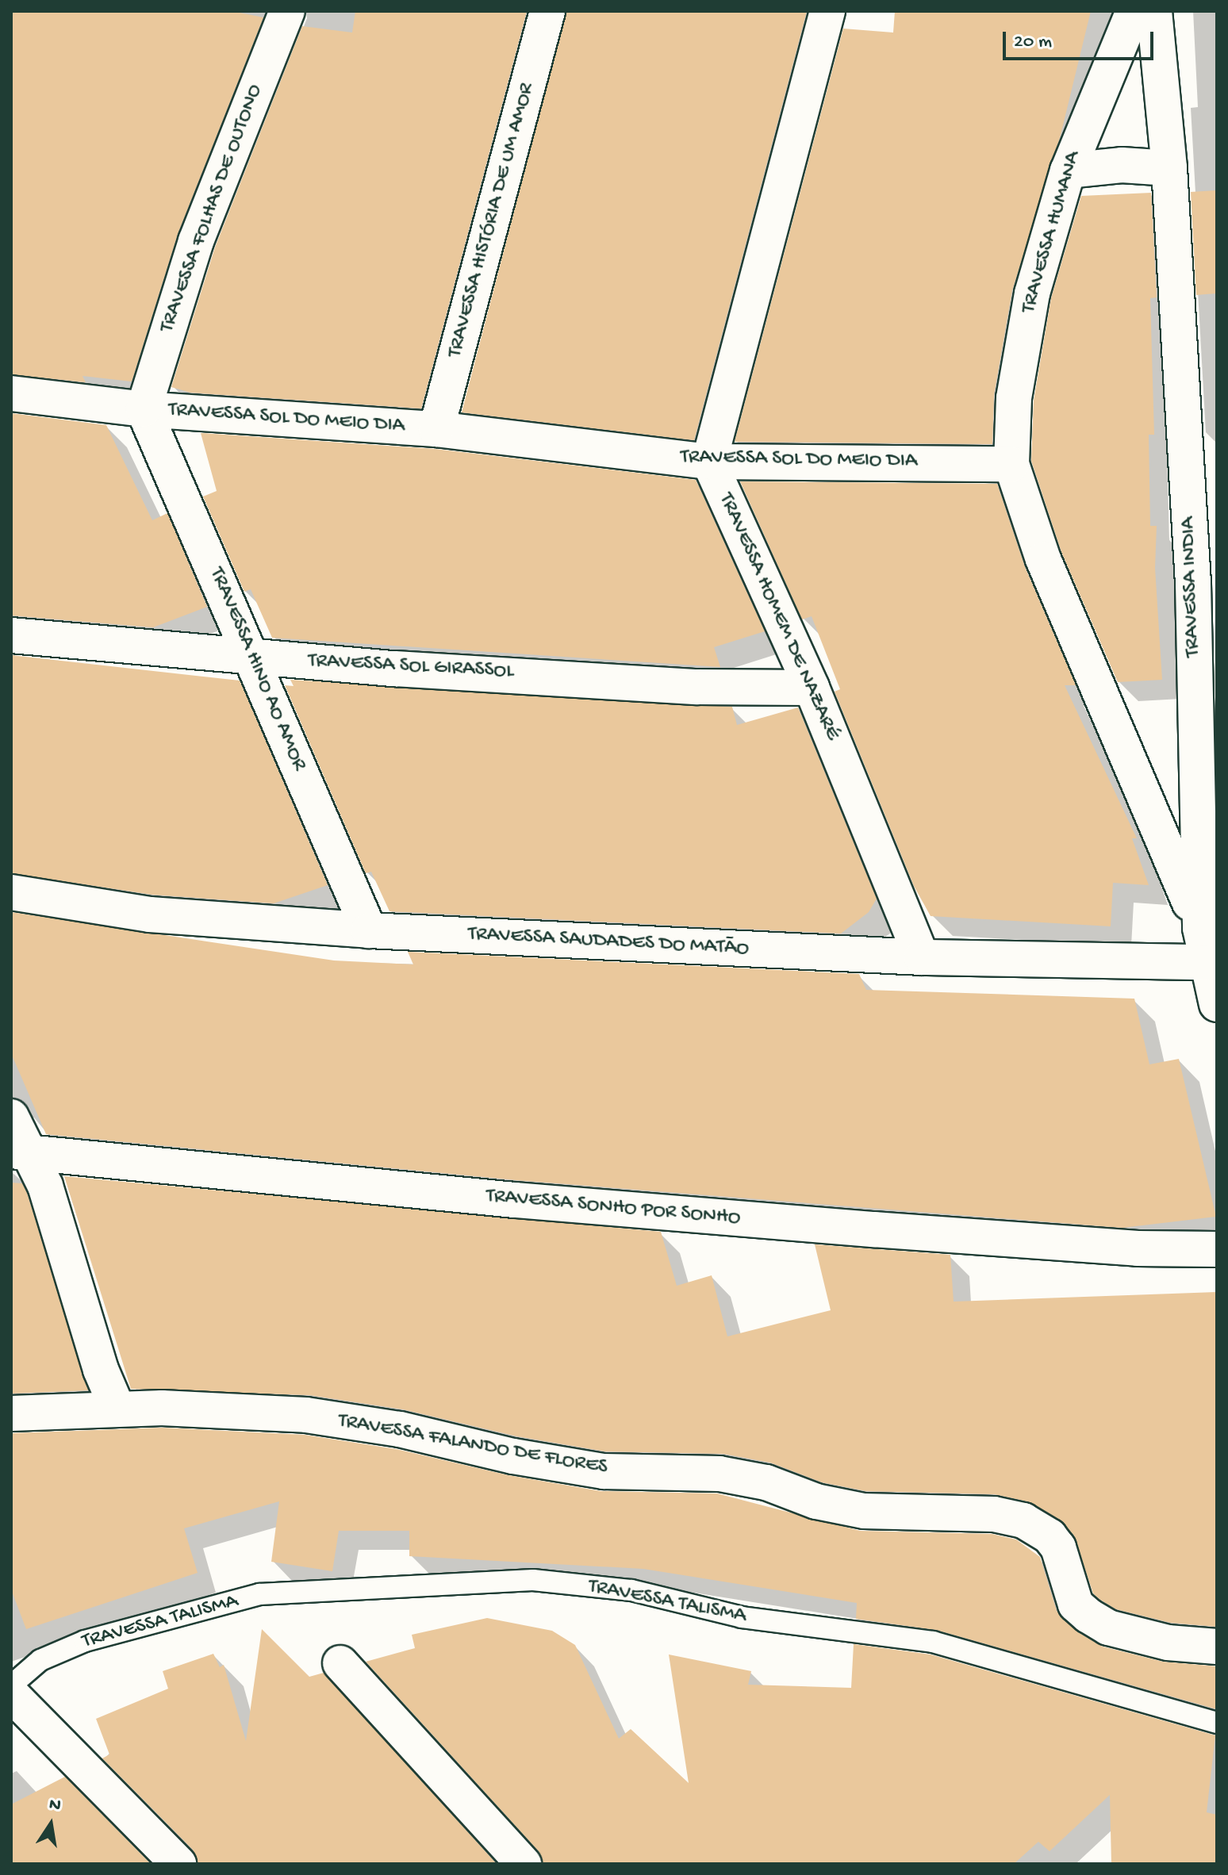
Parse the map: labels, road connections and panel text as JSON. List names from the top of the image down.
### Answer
{
  "streets": {
    "street": [
      "TRAVESSA FOLHAS DE OUTONO",
      "TRAVESSA HISTÓRIA DE UM AMOR",
      "TRAVESSA HUMANA",
      "TRAVESSA SOL DO MEIO DIA",
      "TRAVESSA INDIA",
      "TRAVESSA HOMEM DE NAZARÉ",
      "TRAVESSA SOL GIRASSOL",
      "TRAVESSA HINO AO AMOR",
      "TRAVESSA SAUDADES DO MATÃO",
      "TRAVESSA SONHO POR SONHO",
      "TRAVESSA FALANDO DE FLORES"
    ],
    "lane": ["TRAVESSA TALISMA"]
  },
  "crossings": [
    ["TRAVESSA FOLHAS DE OUTONO", "TRAVESSA SOL DO MEIO DIA"],
    ["TRAVESSA FOLHAS DE OUTONO", "TRAVESSA HINO AO AMOR"],
    ["TRAVESSA HISTÓRIA DE UM AMOR", "TRAVESSA SOL DO MEIO DIA"],
    ["TRAVESSA HUMANA", "TRAVESSA SOL DO MEIO DIA"],
    ["TRAVESSA SOL DO MEIO DIA", "TRAVESSA HOMEM DE NAZARÉ"],
    ["TRAVESSA SOL DO MEIO DIA", "TRAVESSA HINO AO AMOR"],
    ["TRAVESSA INDIA", "TRAVESSA SAUDADES DO MATÃO"],
    ["TRAVESSA HOMEM DE NAZARÉ", "TRAVESSA SOL GIRASSOL"],
    ["TRAVESSA HOMEM DE NAZARÉ", "TRAVESSA SAUDADES DO MATÃO"],
    ["TRAVESSA SOL GIRASSOL", "TRAVESSA HINO AO AMOR"],
    ["TRAVESSA HINO AO AMOR", "TRAVESSA SAUDADES DO MATÃO"]
  ],
  "scale_bar": "20 m",
  "north": "top"
}
